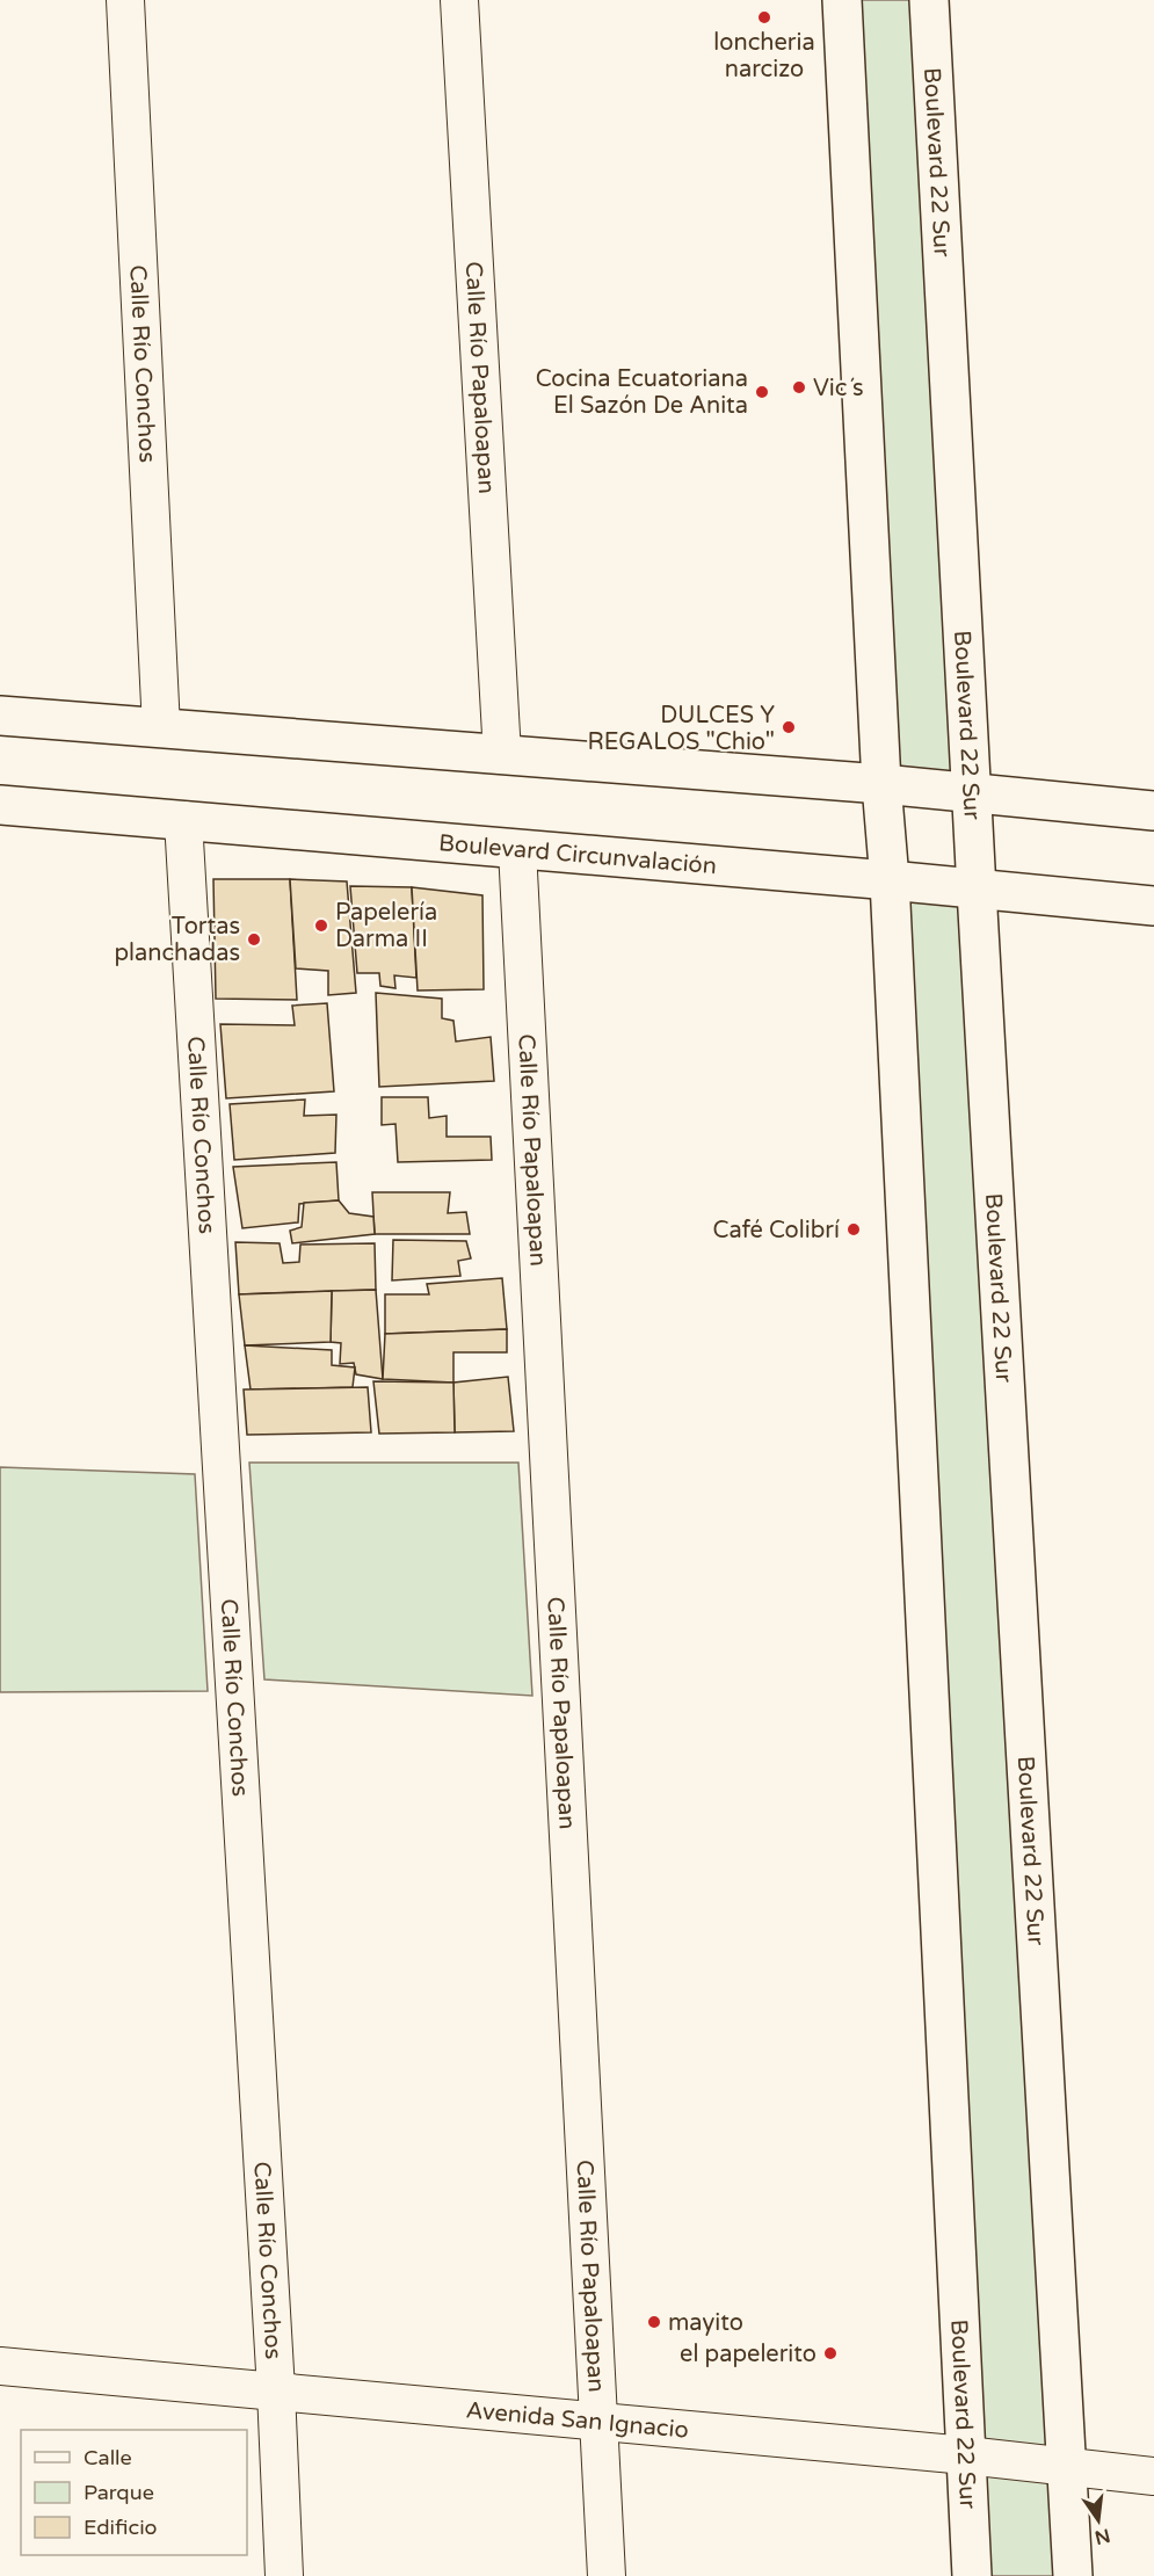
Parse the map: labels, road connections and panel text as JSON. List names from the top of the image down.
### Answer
{
  "streets": {
    "street": [
      "Boulevard 22 Sur",
      "Calle Río Conchos",
      "Calle Río Papaloapan",
      "Boulevard Circunvalación",
      "Avenida San Ignacio"
    ]
  },
  "crossings": [
    ["Boulevard 22 Sur", "Boulevard Circunvalación"],
    ["Boulevard 22 Sur", "Avenida San Ignacio"],
    ["Calle Río Conchos", "Boulevard Circunvalación"],
    ["Calle Río Conchos", "Avenida San Ignacio"],
    ["Calle Río Papaloapan", "Boulevard Circunvalación"],
    ["Calle Río Papaloapan", "Avenida San Ignacio"]
  ],
  "places": [
    "loncheria narcizo",
    "Vic´s",
    "Cocina Ecuatoriana El Sazón De Anita",
    "DULCES Y REGALOS \"Chio\"",
    "Papelería Darma II",
    "Tortas planchadas",
    "Café Colibrí",
    "mayito",
    "el papelerito"
  ],
  "legend": ["Calle", "Parque", "Edificio"],
  "north": "bottom"
}
